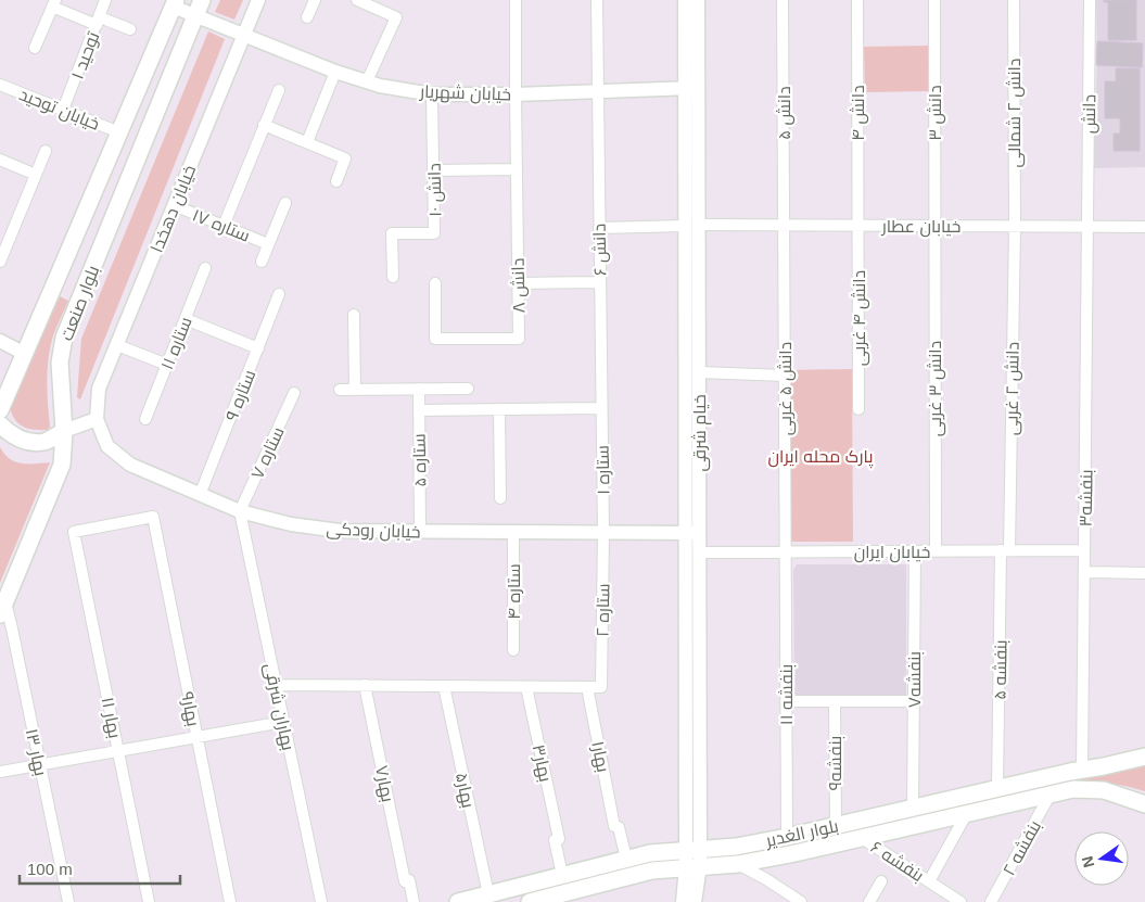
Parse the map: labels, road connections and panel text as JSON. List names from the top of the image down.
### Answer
{
  "streets": {
    "main road": ["بلوار صنعت", "بلوار الغدیر"],
    "street": [
      "توحید ۱",
      "خیابان شهریار",
      "خیابان توحید",
      "دانش ۵",
      "دانش ۴",
      "دانش ۳",
      "دانش ۲ شمالی",
      "دانش",
      "دانش ۱۰",
      "خیابان دهخدا",
      "ستاره ۱۷",
      "خیابان عطار",
      "دانش ۶",
      "دانش ۸",
      "دانش ۴ غربی",
      "ستاره ۱۱",
      "دانش ۵ غربی",
      "دانش ۳ غربی",
      "دانش ۲ غربی",
      "ستاره ۹",
      "خیام شرقی",
      "ستاره ۷",
      "ستاره ۵",
      "ستاره ۱",
      "بنفشه۳",
      "خیابان رودکی",
      "خیابان ایران",
      "ستاره ۴",
      "ستاره ۲",
      "بنفشه ۵",
      "بنفشه۷",
      "بنفشه ۱۱",
      "بهاران شرقی",
      "بهار۹",
      "بهار ۱۱",
      "بهار ۱۳",
      "بهار۱",
      "بهار۳",
      "بنفشه۹",
      "بهار۷",
      "بهار۵",
      "بنفشه ۲",
      "بنفشه ۶"
    ]
  },
  "crossings": [
    ["توحید ۱", "خیابان توحید"],
    ["خیابان شهریار", "دانش ۱۰"],
    ["خیابان شهریار", "خیابان دهخدا"],
    ["خیابان شهریار", "دانش ۶"],
    ["خیابان شهریار", "دانش ۸"],
    ["خیابان شهریار", "بلوار صنعت"],
    ["خیابان شهریار", "خیام شرقی"],
    ["خیابان توحید", "بلوار صنعت"],
    ["دانش ۵", "خیابان عطار"],
    ["دانش ۵", "دانش ۵ غربی"],
    ["دانش ۴", "خیابان عطار"],
    ["دانش ۴", "دانش ۴ غربی"],
    ["دانش ۳", "خیابان عطار"],
    ["دانش ۳", "دانش ۳ غربی"],
    ["دانش ۲ شمالی", "خیابان عطار"],
    ["دانش ۲ شمالی", "دانش ۲ غربی"],
    ["دانش", "خیابان عطار"],
    ["دانش", "بنفشه۳"],
    ["خیابان دهخدا", "ستاره ۱۷"],
    ["خیابان دهخدا", "خیابان رودکی"],
    ["خیابان عطار", "دانش ۶"],
    ["خیابان عطار", "دانش ۴ غربی"],
    ["خیابان عطار", "دانش ۵ غربی"],
    ["خیابان عطار", "دانش ۳ غربی"],
    ["خیابان عطار", "دانش ۲ غربی"],
    ["خیابان عطار", "خیام شرقی"],
    ["خیابان عطار", "بنفشه۳"],
    ["دانش ۶", "ستاره ۱"],
    ["بلوار صنعت", "بهار ۱۳"],
    ["دانش ۵ غربی", "خیابان ایران"],
    ["دانش ۵ غربی", "بنفشه ۱۱"],
    ["دانش ۳ غربی", "خیابان ایران"],
    ["دانش ۲ غربی", "خیابان ایران"],
    ["دانش ۲ غربی", "بنفشه ۵"],
    ["ستاره ۹", "خیابان رودکی"],
    ["خیام شرقی", "خیابان رودکی"],
    ["خیام شرقی", "خیابان ایران"],
    ["خیام شرقی", "بلوار الغدیر"],
    ["ستاره ۷", "خیابان رودکی"],
    ["ستاره ۷", "بهاران شرقی"],
    ["ستاره ۵", "خیابان رودکی"],
    ["ستاره ۱", "خیابان رودکی"],
    ["ستاره ۱", "ستاره ۲"],
    ["بنفشه۳", "خیابان ایران"],
    ["بنفشه۳", "بلوار الغدیر"],
    ["خیابان رودکی", "ستاره ۴"],
    ["خیابان رودکی", "ستاره ۲"],
    ["خیابان رودکی", "بهاران شرقی"],
    ["خیابان ایران", "بنفشه ۵"],
    ["خیابان ایران", "بنفشه۷"],
    ["خیابان ایران", "بنفشه ۱۱"],
    ["ستاره ۲", "بهار۱"],
    ["بنفشه ۵", "بلوار الغدیر"],
    ["بنفشه۷", "بلوار الغدیر"],
    ["بنفشه ۱۱", "بلوار الغدیر"],
    ["بهار۹", "بهار ۱۱"],
    ["بهار۱", "بلوار الغدیر"],
    ["بهار۳", "بلوار الغدیر"],
    ["بنفشه۹", "بلوار الغدیر"],
    ["بهار۵", "بلوار الغدیر"],
    ["بلوار الغدیر", "بنفشه ۲"],
    ["بلوار الغدیر", "بنفشه ۶"]
  ],
  "parks": ["پارک محله ایران"],
  "scale_bar": "100 m",
  "north": "left"
}
